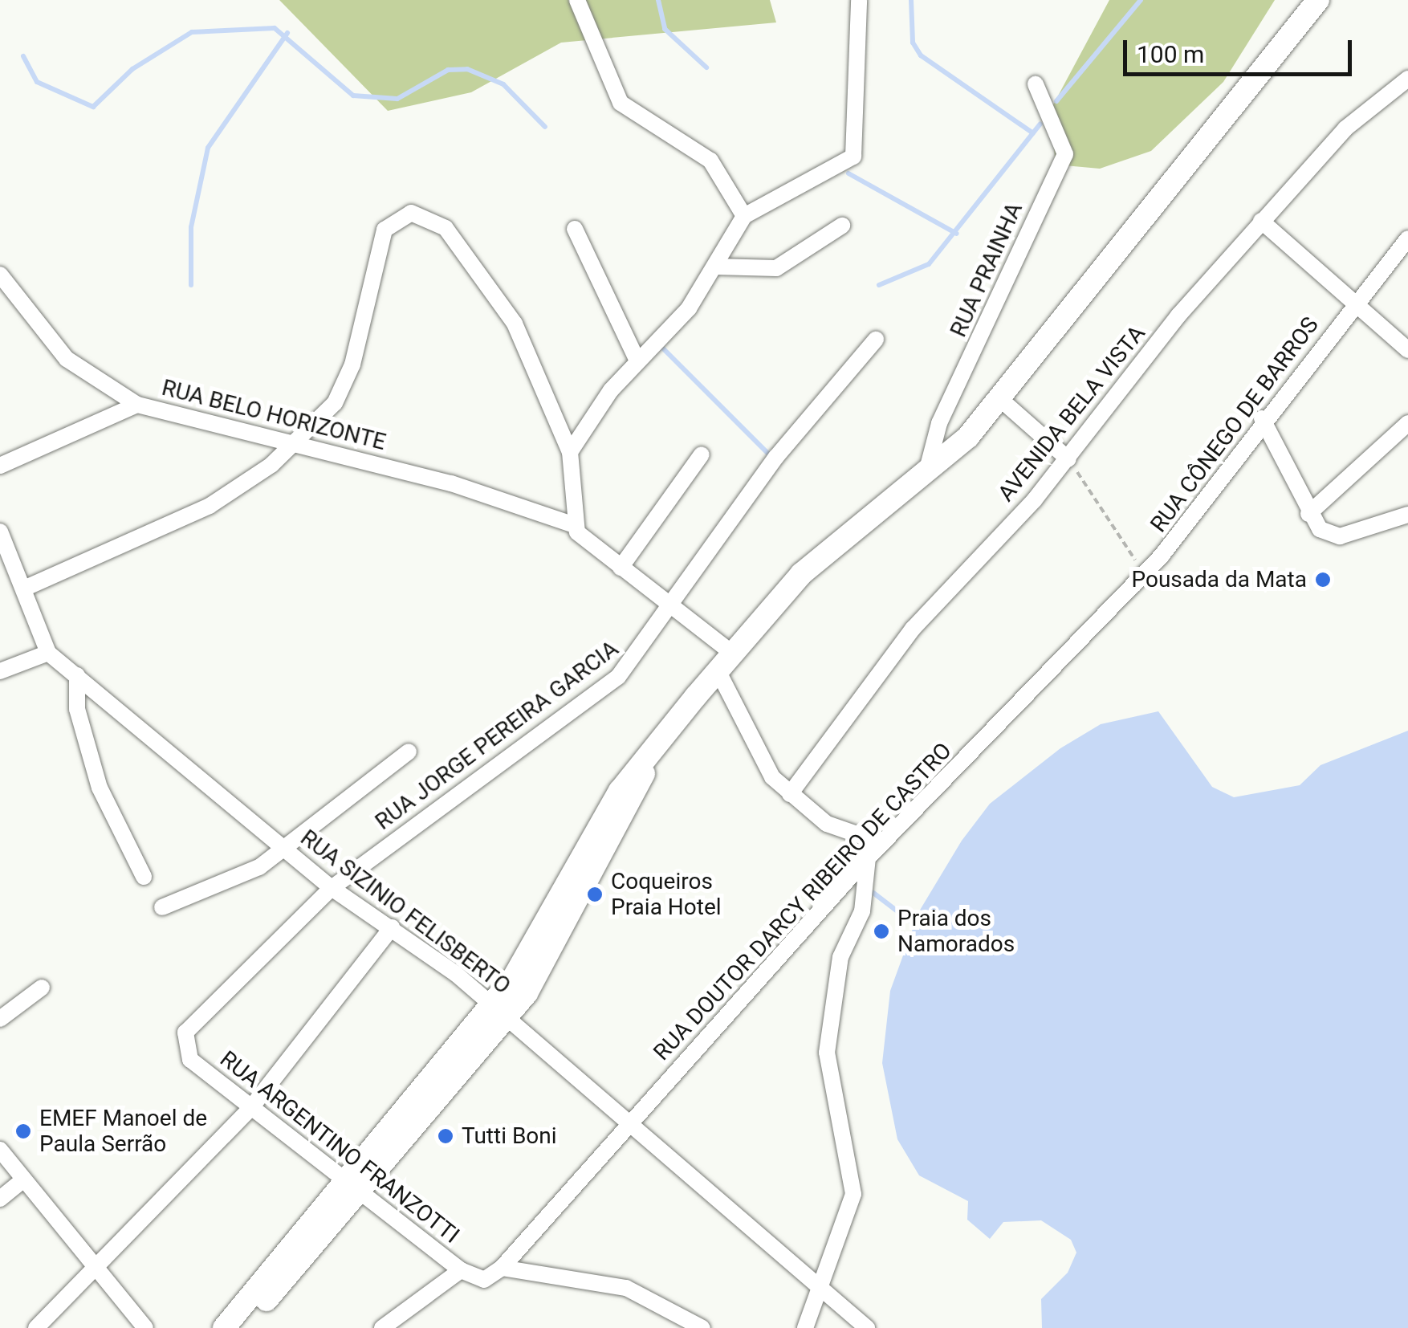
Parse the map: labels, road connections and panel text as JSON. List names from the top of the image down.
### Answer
{
  "streets": {
    "street": [
      "RUA PRAINHA",
      "AVENIDA BELA VISTA",
      "RUA BELO HORIZONTE",
      "RUA CÔNEGO DE BARROS",
      "RUA JORGE PEREIRA GARCIA",
      "RUA DOUTOR DARCY RIBEIRO DE CASTRO",
      "RUA SIZINIO FELISBERTO",
      "RUA ARGENTINO FRANZOTTI"
    ]
  },
  "crossings": [
    ["RUA CÔNEGO DE BARROS", "RUA DOUTOR DARCY RIBEIRO DE CASTRO"],
    ["RUA JORGE PEREIRA GARCIA", "RUA SIZINIO FELISBERTO"],
    ["RUA JORGE PEREIRA GARCIA", "RUA ARGENTINO FRANZOTTI"],
    ["RUA DOUTOR DARCY RIBEIRO DE CASTRO", "RUA SIZINIO FELISBERTO"]
  ],
  "places": [
    "Pousada da Mata",
    "Coqueiros Praia Hotel",
    "Praia dos Namorados",
    "EMEF Manoel de Paula Serrão",
    "Tutti Boni"
  ],
  "scale_bar": "100 m"
}
